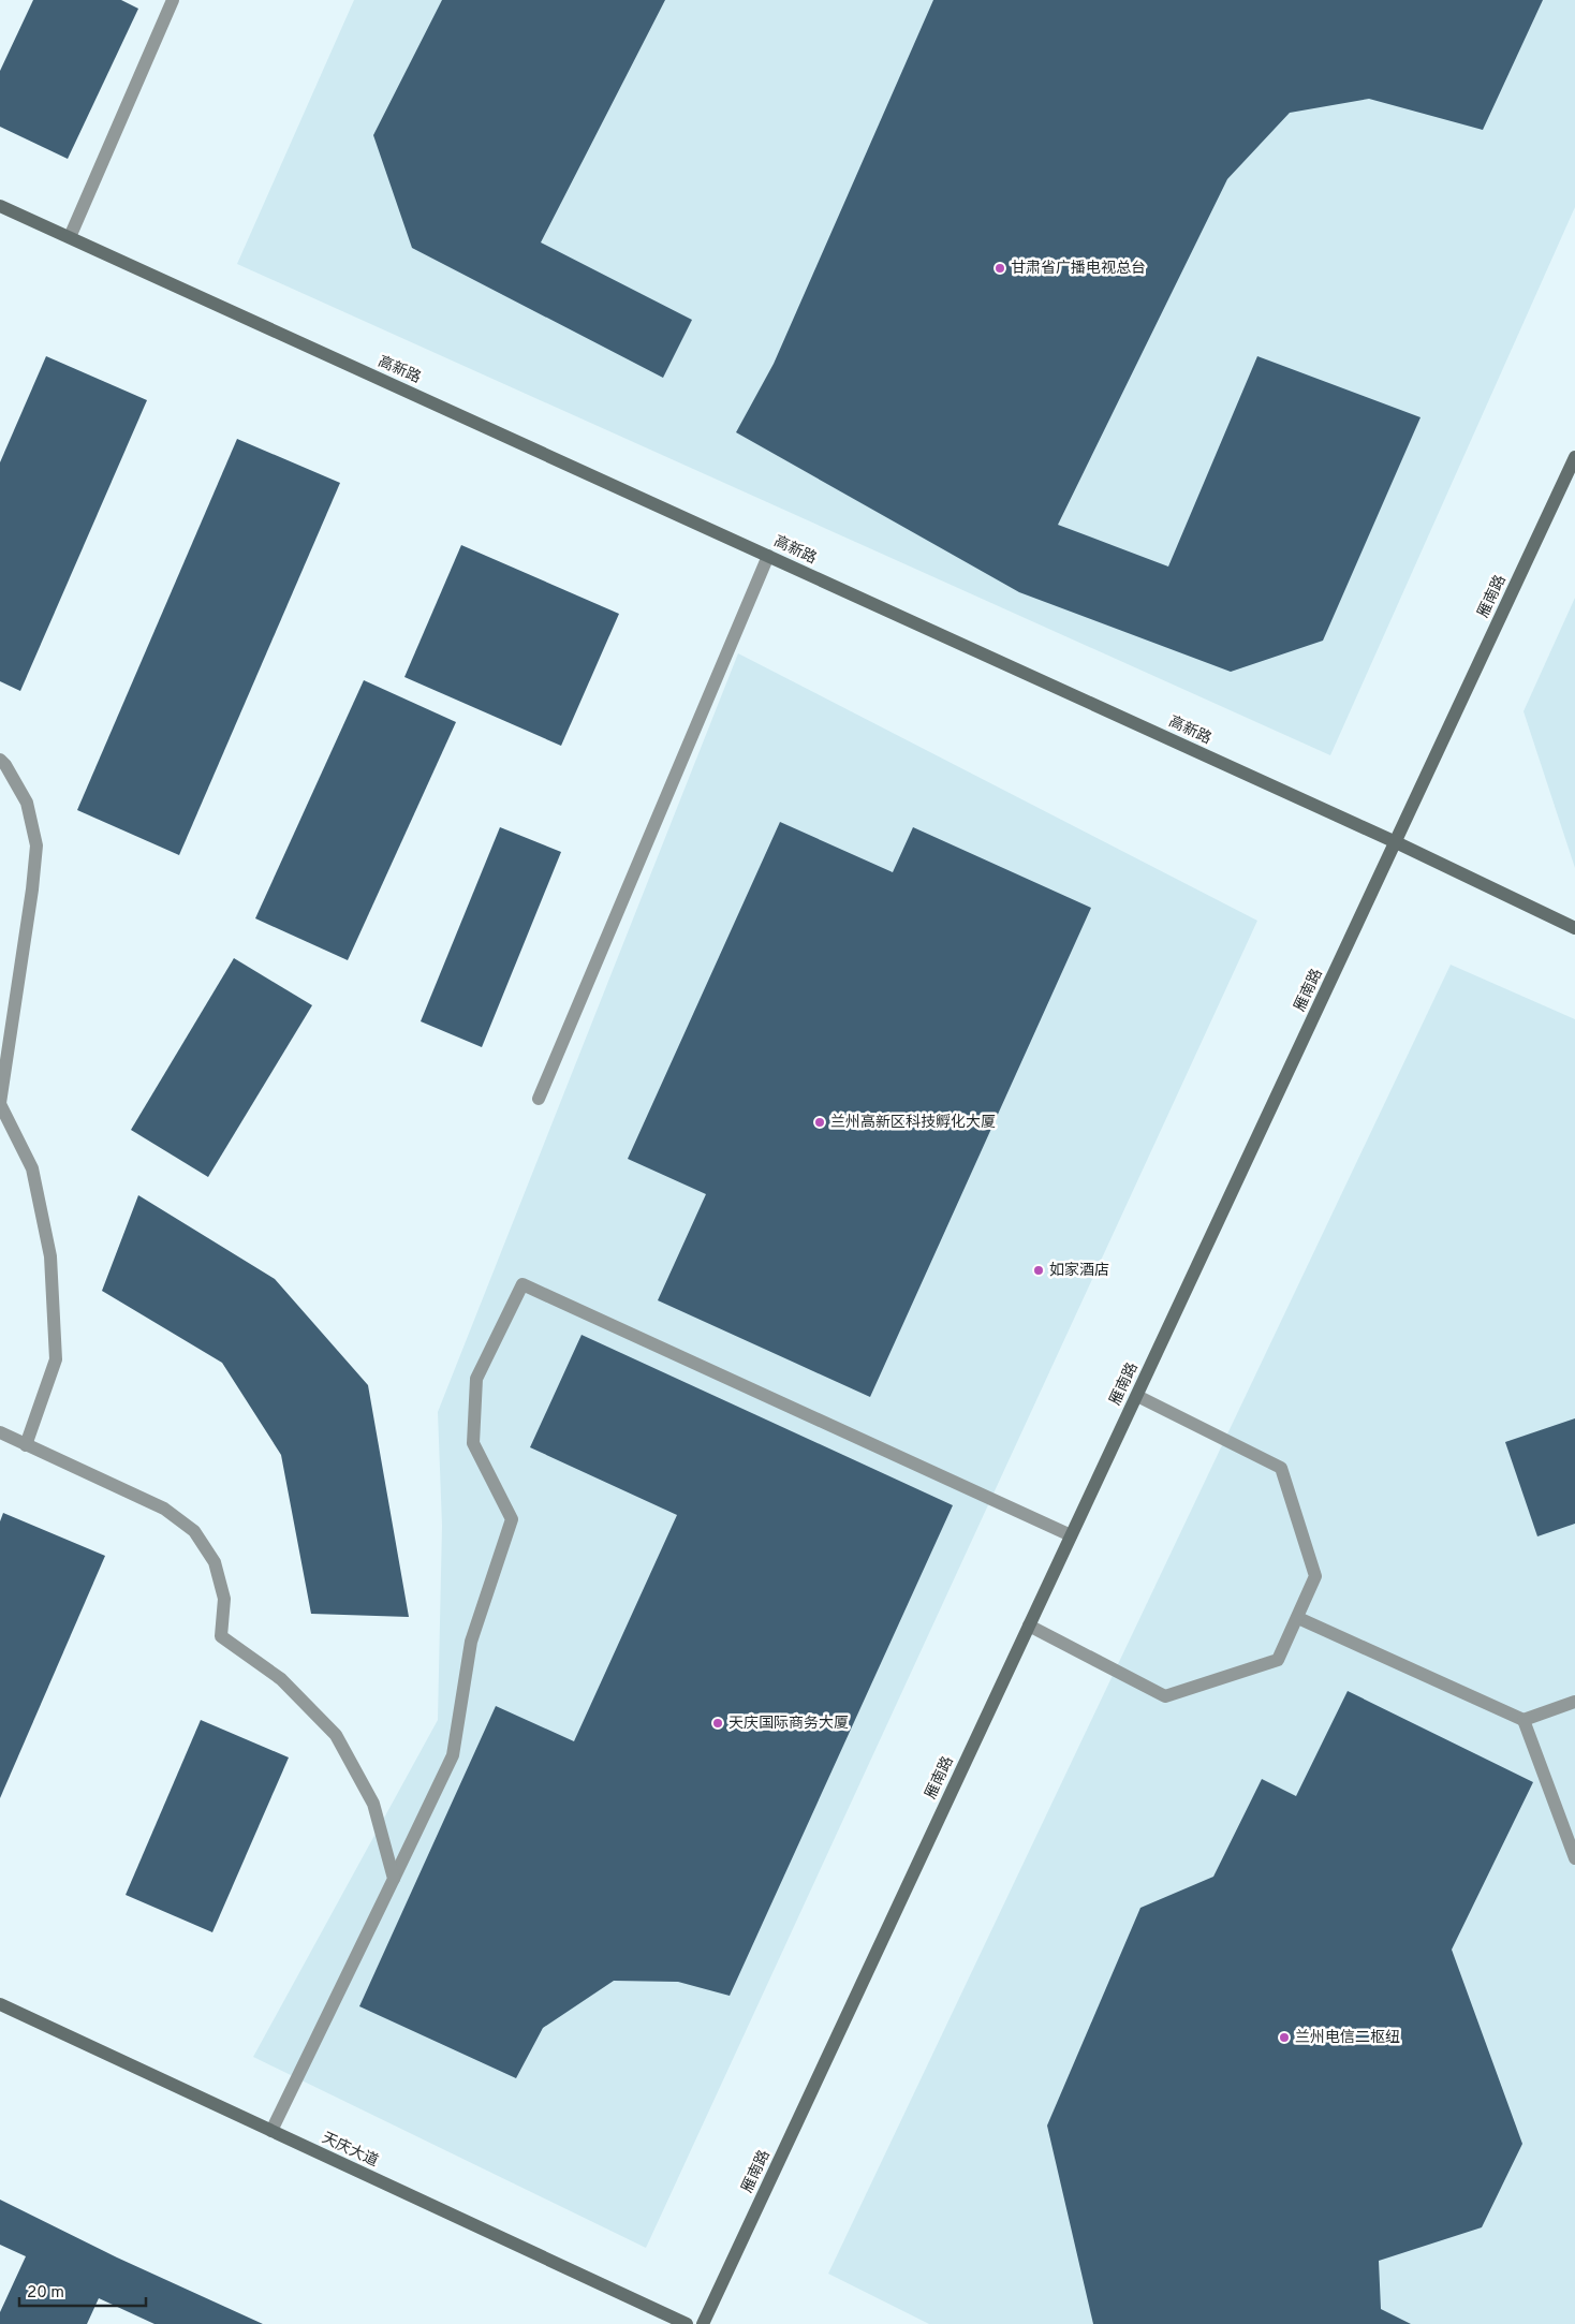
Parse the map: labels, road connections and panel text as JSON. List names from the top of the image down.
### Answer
{
  "streets": {
    "street": ["高新路", "雁南路", "天庆大道"]
  },
  "crossings": [
    ["高新路", "雁南路"]
  ],
  "places": [
    "甘肃省广播电视总台",
    "兰州高新区科技孵化大厦",
    "如家酒店",
    "天庆国际商务大厦",
    "兰州电信二枢纽"
  ],
  "scale_bar": "20 m"
}
